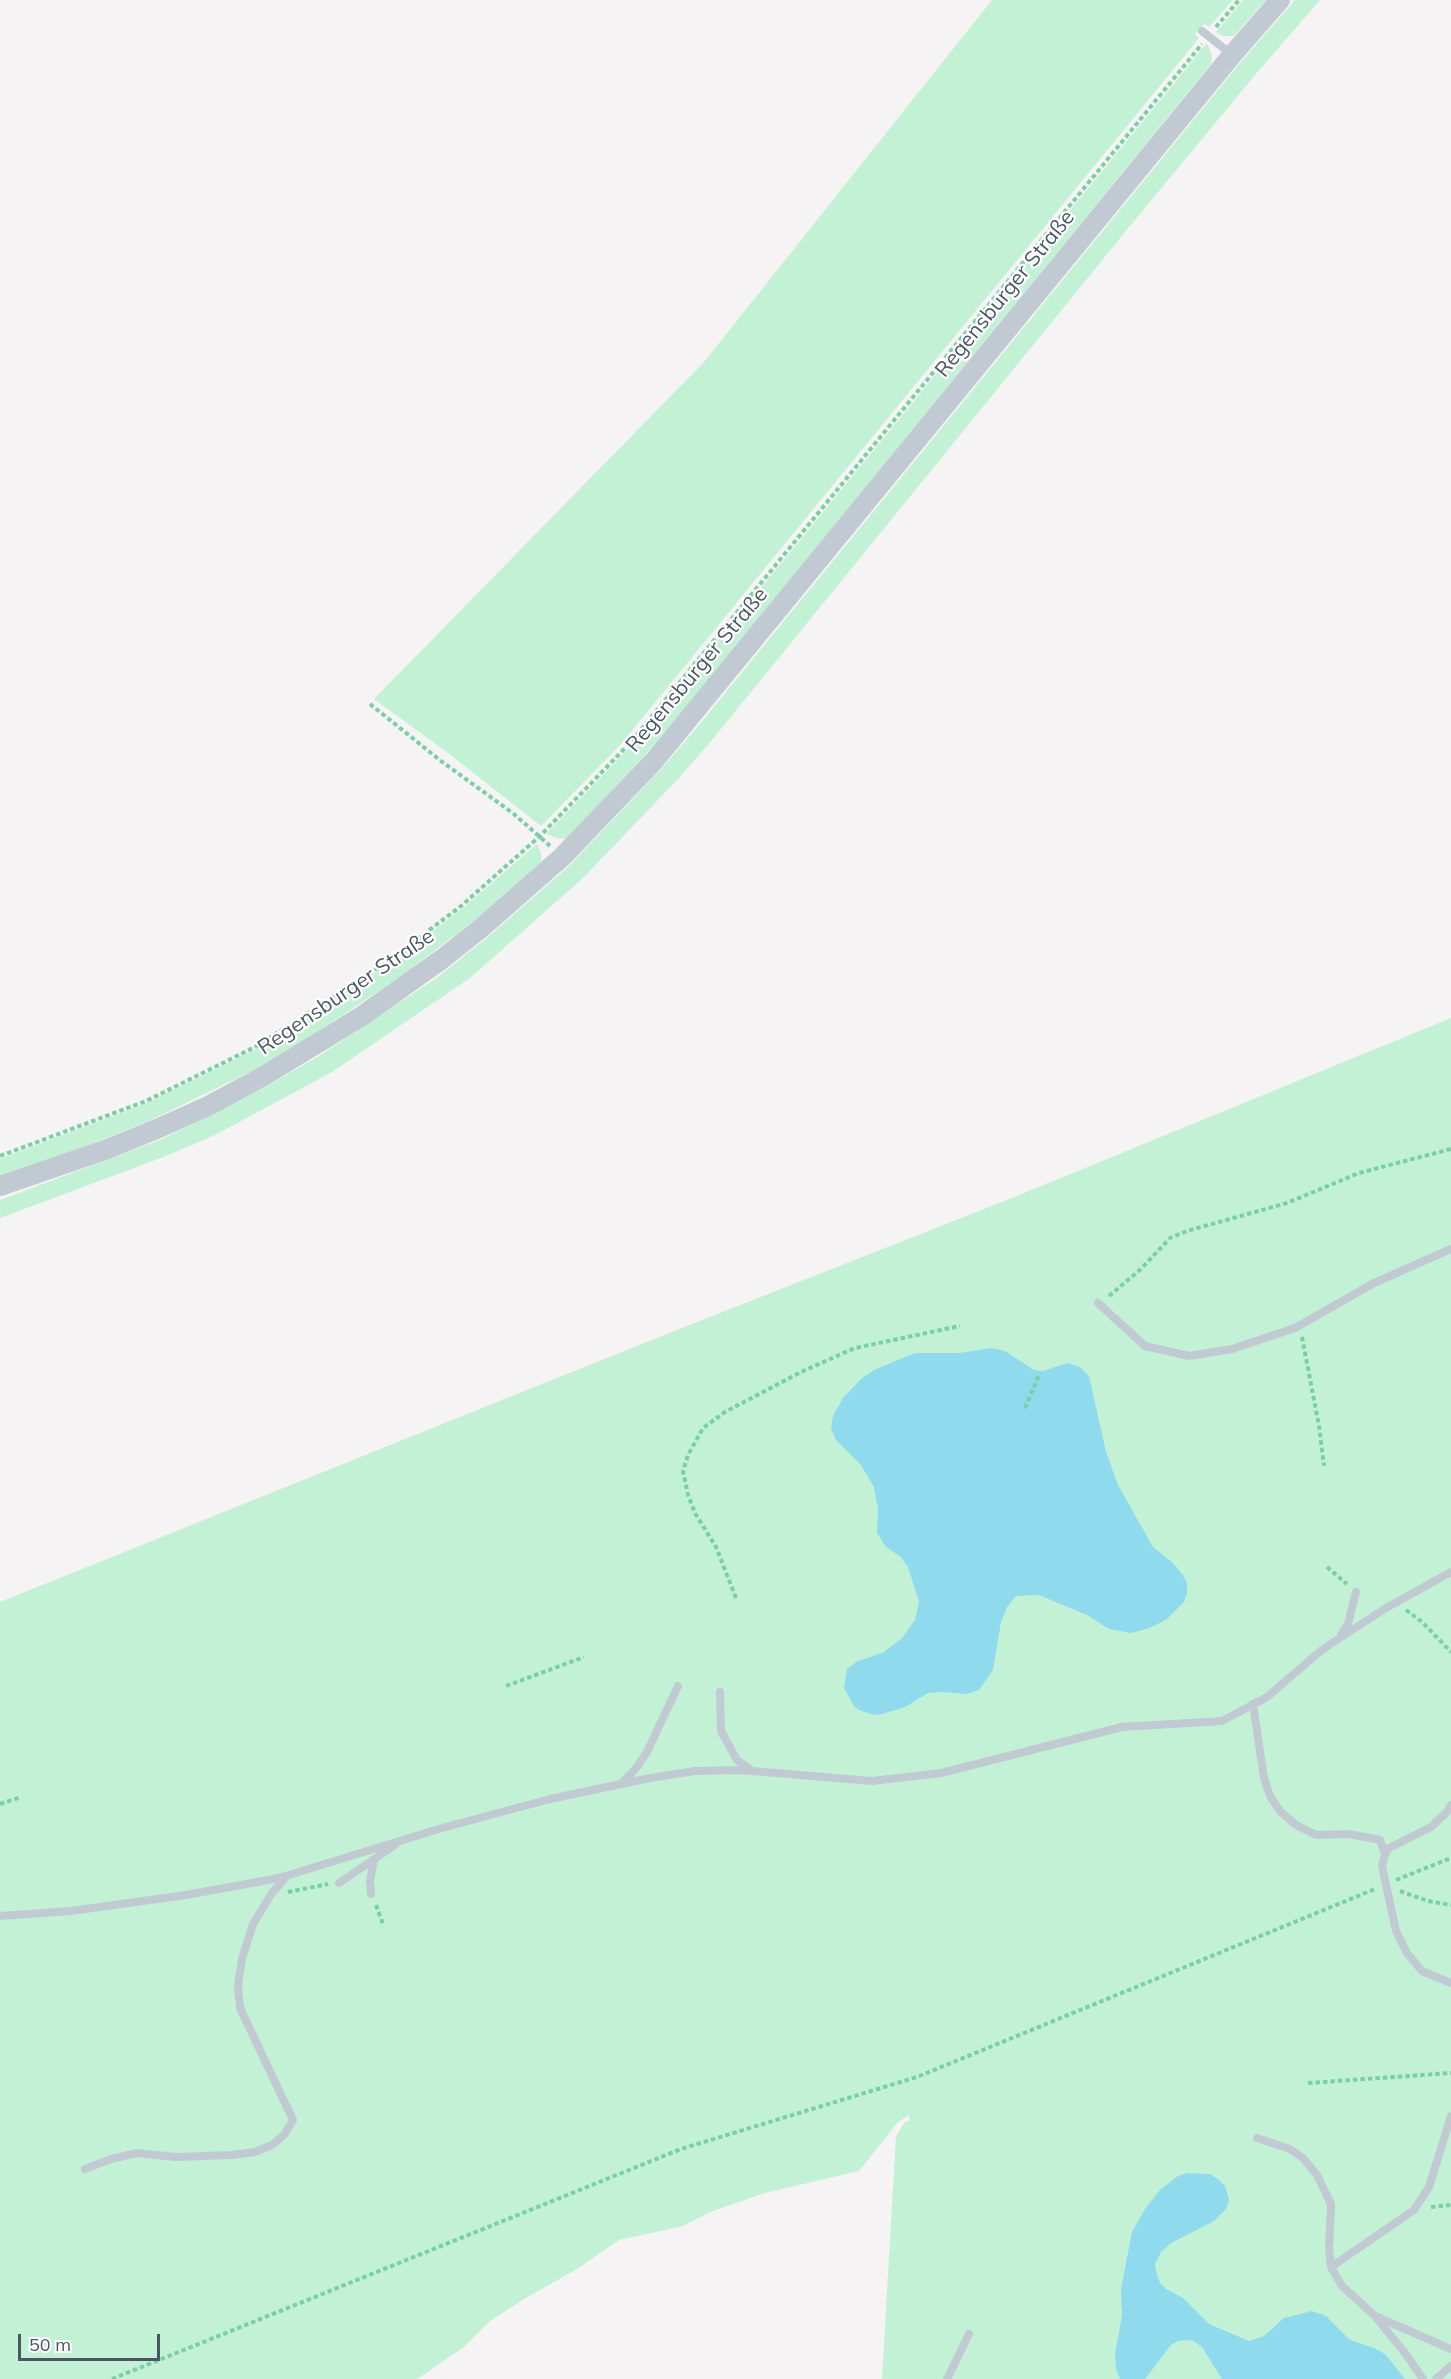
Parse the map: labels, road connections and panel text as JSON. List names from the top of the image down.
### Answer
{
  "streets": {
    "street": ["Regensburger Straße"]
  },
  "scale_bar": "50 m"
}
